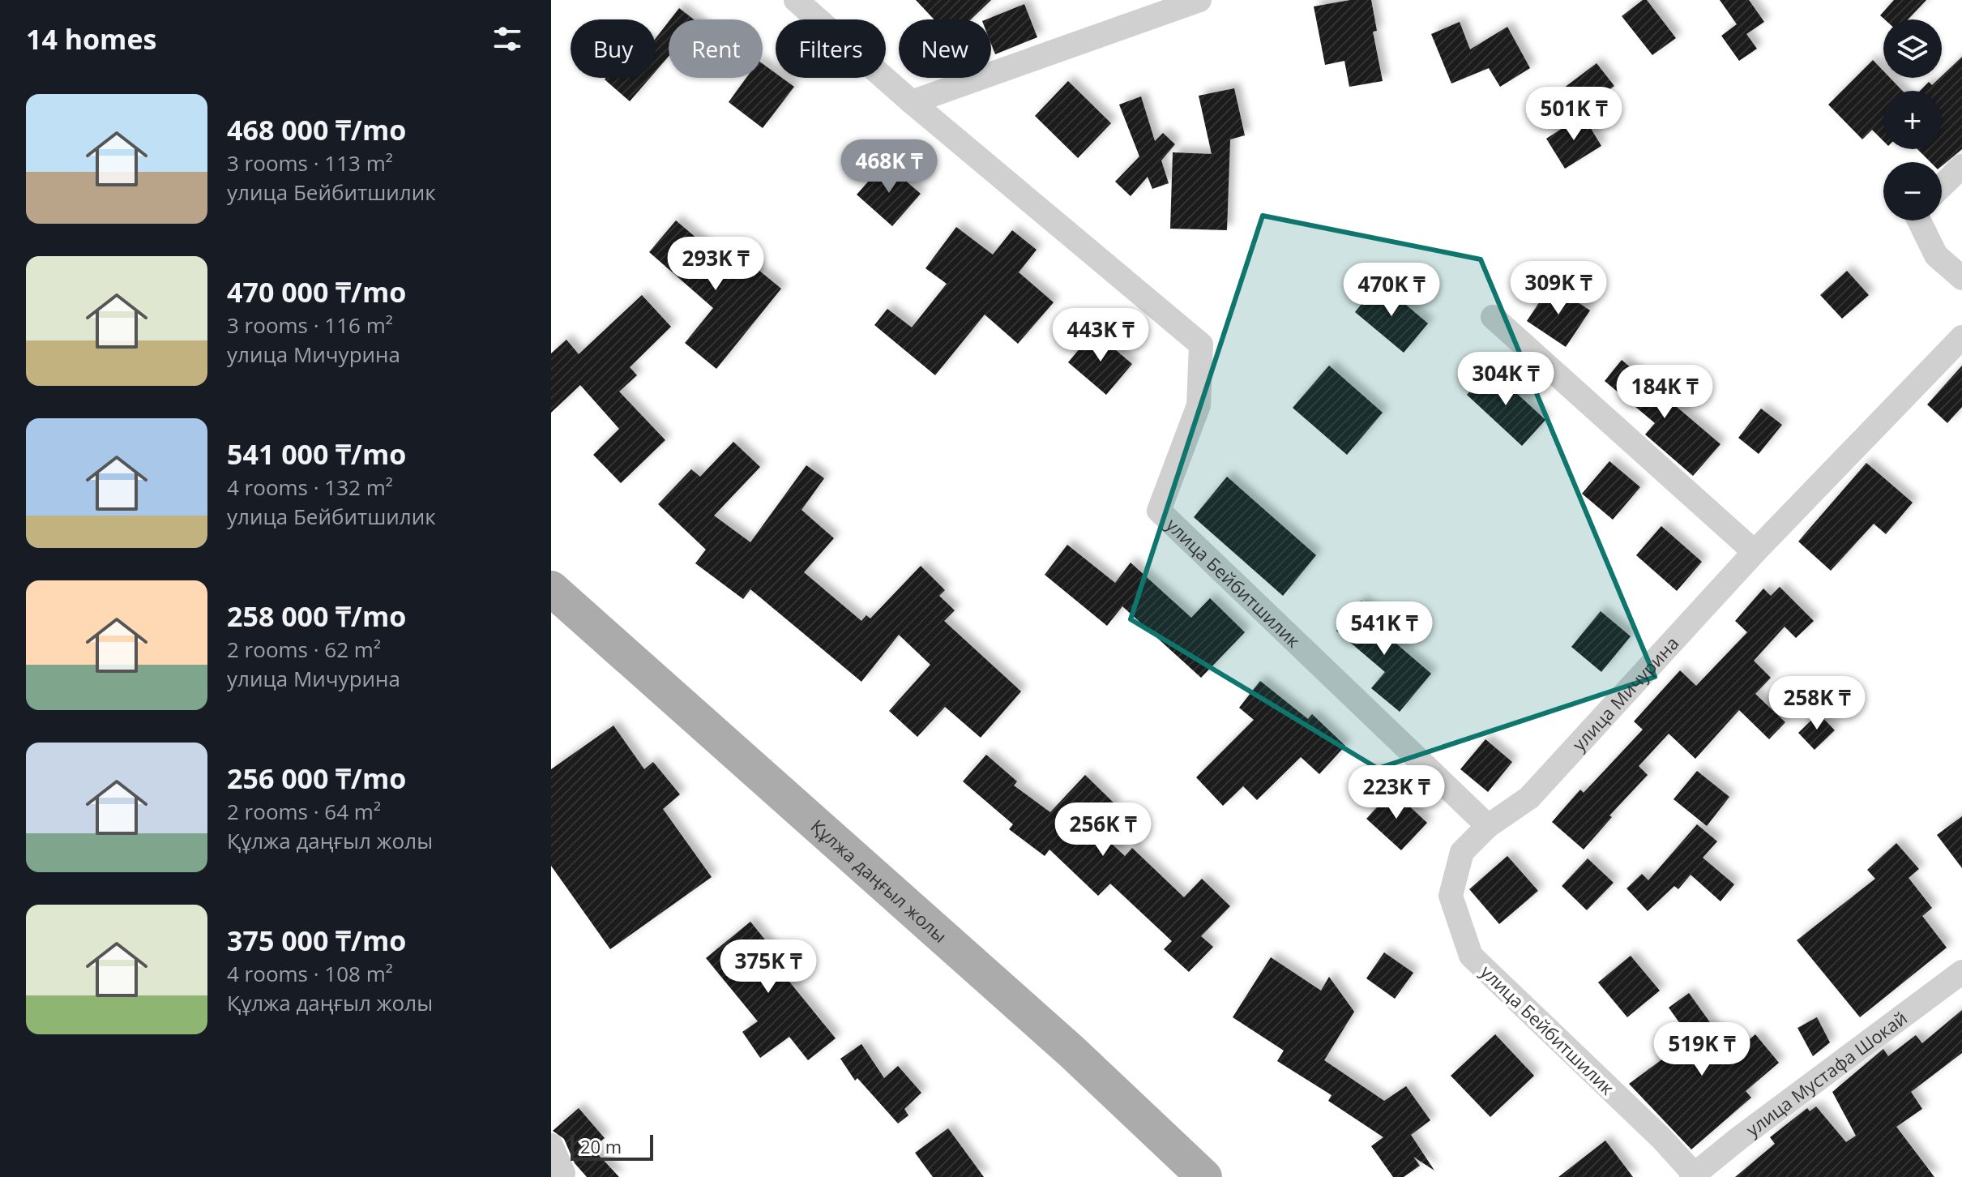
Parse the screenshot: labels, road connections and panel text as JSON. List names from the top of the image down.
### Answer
{
  "streets": {
    "main road": ["Құлжа даңғыл жолы"],
    "street": ["улица Бейбитшилик", "улица Мичурина", "улица Мустафа Шокай"]
  },
  "crossings": [
    ["улица Бейбитшилик", "улица Мичурина"],
    ["улица Бейбитшилик", "улица Мустафа Шокай"]
  ],
  "scale_bar": "20 m",
  "page": {
    "heading": "14 homes",
    "map_buttons": ["+", "−"],
    "chip": [
      "Buy",
      "Rent",
      "Filters",
      "New"
    ],
    "list": [
      {
        "name": "468 000 ₸/mo",
        "note": "3 rooms · 113 m² · улица Бейбитшилик"
      },
      {
        "name": "470 000 ₸/mo",
        "note": "3 rooms · 116 m² · улица Мичурина"
      },
      {
        "name": "541 000 ₸/mo",
        "note": "4 rooms · 132 m² · улица Бейбитшилик"
      },
      {
        "name": "258 000 ₸/mo",
        "note": "2 rooms · 62 m² · улица Мичурина"
      },
      {
        "name": "256 000 ₸/mo",
        "note": "2 rooms · 64 m² · Құлжа даңғыл жолы"
      },
      {
        "name": "375 000 ₸/mo",
        "note": "4 rooms · 108 m² · Құлжа даңғыл жолы"
      }
    ],
    "price": [
      "501K ₸",
      "468K ₸",
      "293K ₸",
      "309K ₸",
      "470K ₸",
      "443K ₸",
      "304K ₸",
      "184K ₸",
      "541K ₸",
      "258K ₸",
      "223K ₸",
      "256K ₸",
      "375K ₸",
      "519K ₸"
    ],
    "scale": "20 m"
  }
}
